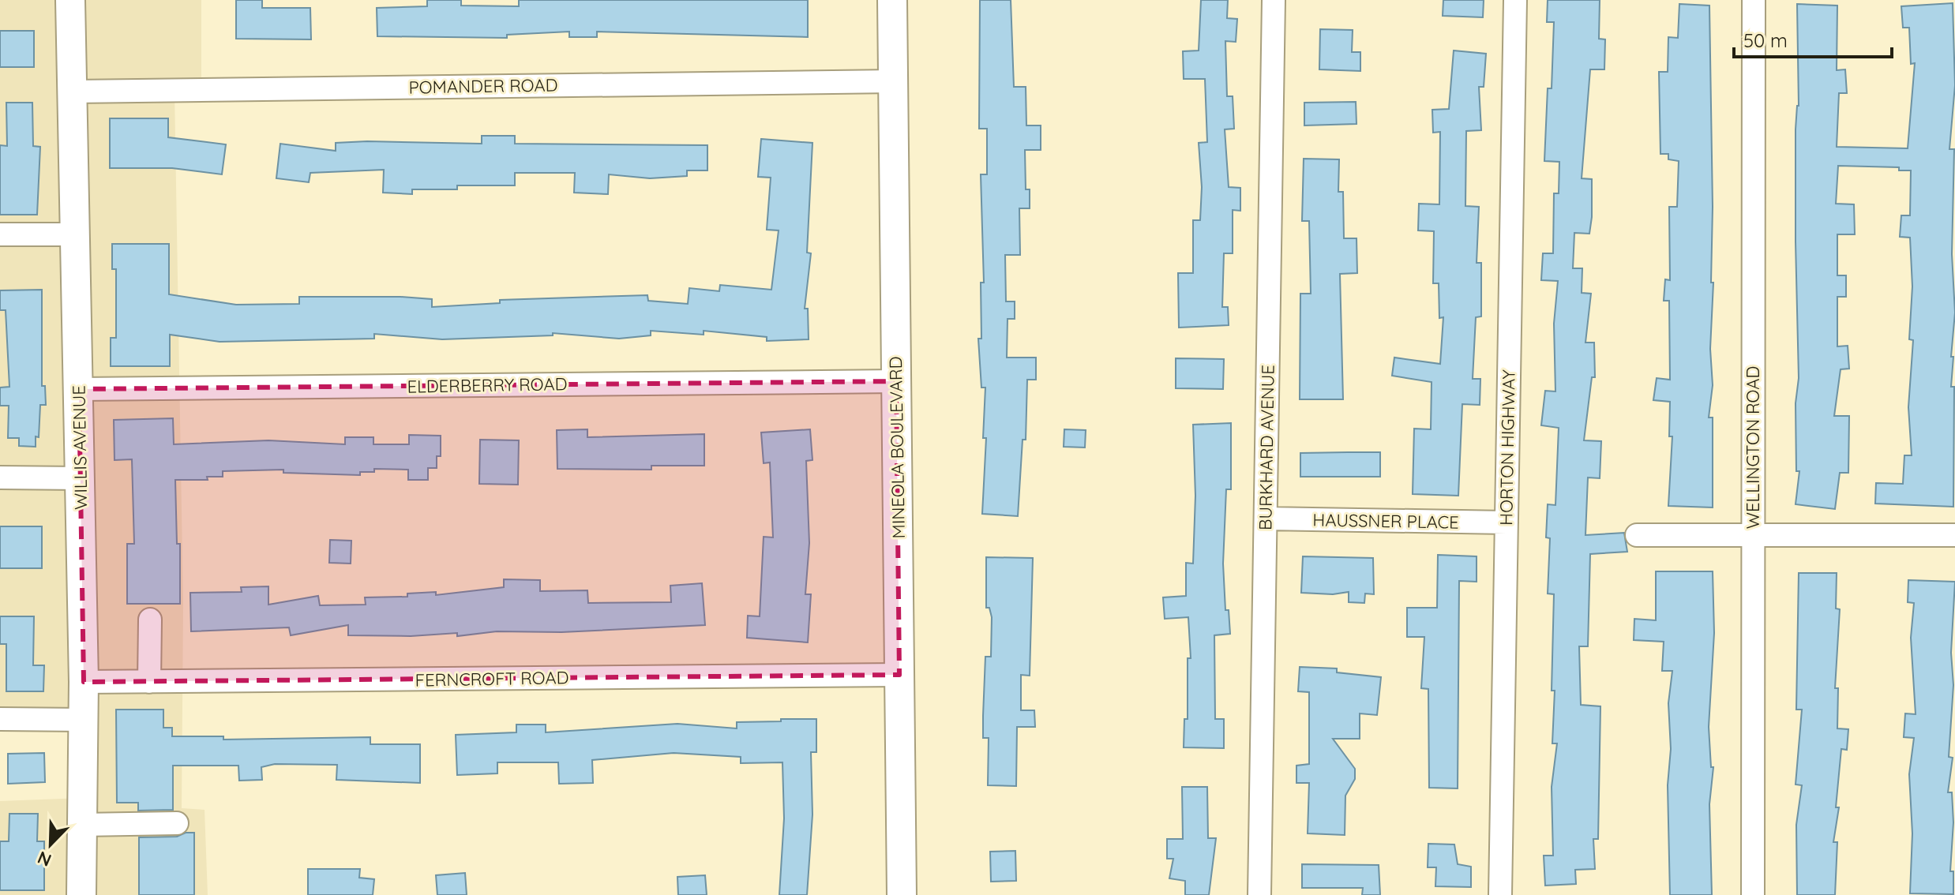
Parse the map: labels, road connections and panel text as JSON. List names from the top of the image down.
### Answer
{
  "streets": {
    "main road": ["WILLIS AVENUE", "MINEOLA BOULEVARD"],
    "street": [
      "POMANDER ROAD",
      "ELDERBERRY ROAD",
      "BURKHARD AVENUE",
      "HORTON HIGHWAY",
      "WELLINGTON ROAD",
      "HAUSSNER PLACE",
      "FERNCROFT ROAD"
    ]
  },
  "crossings": [
    ["POMANDER ROAD", "WILLIS AVENUE"],
    ["POMANDER ROAD", "MINEOLA BOULEVARD"],
    ["ELDERBERRY ROAD", "WILLIS AVENUE"],
    ["ELDERBERRY ROAD", "MINEOLA BOULEVARD"],
    ["WILLIS AVENUE", "FERNCROFT ROAD"],
    ["MINEOLA BOULEVARD", "FERNCROFT ROAD"],
    ["BURKHARD AVENUE", "HAUSSNER PLACE"],
    ["HORTON HIGHWAY", "HAUSSNER PLACE"]
  ],
  "scale_bar": "50 m",
  "north": "bottom left"
}
